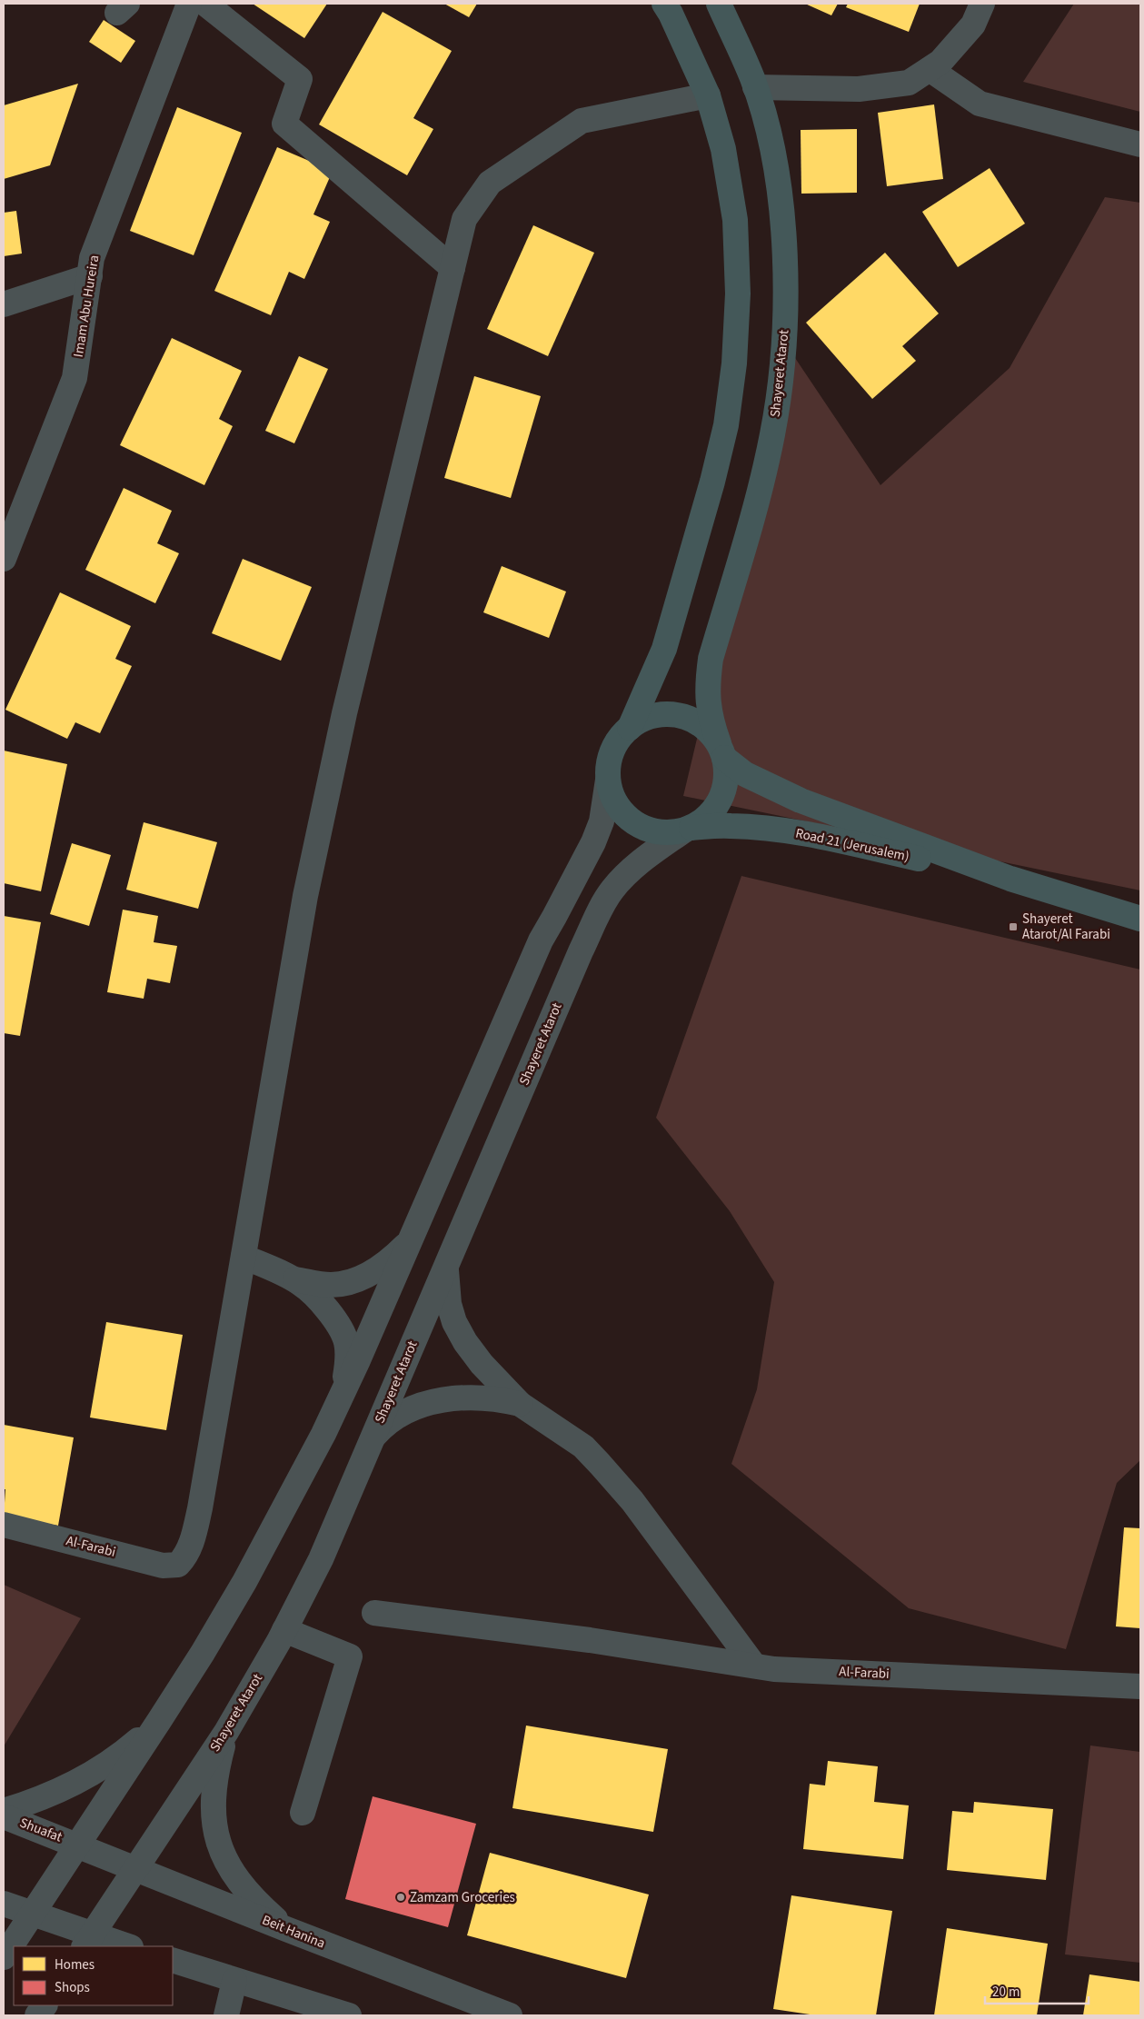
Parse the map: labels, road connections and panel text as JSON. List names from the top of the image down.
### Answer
{
  "streets": {
    "main road": ["Shayeret Atarot", "Road 21 (Jerusalem)"],
    "street": [
      "Imam Abu Hureira",
      "Al-Farabi",
      "Shuafat",
      "Beit Hanina"
    ]
  },
  "crossings": [
    ["Shayeret Atarot", "Road 21 (Jerusalem)"],
    ["Shayeret Atarot", "Beit Hanina"],
    ["Shuafat", "Beit Hanina"]
  ],
  "places": {
    "transit": ["Shayeret Atarot/Al Farabi"],
    "other": ["Zamzam Groceries"]
  },
  "legend": ["Homes", "Shops"],
  "scale_bar": "20 m"
}
